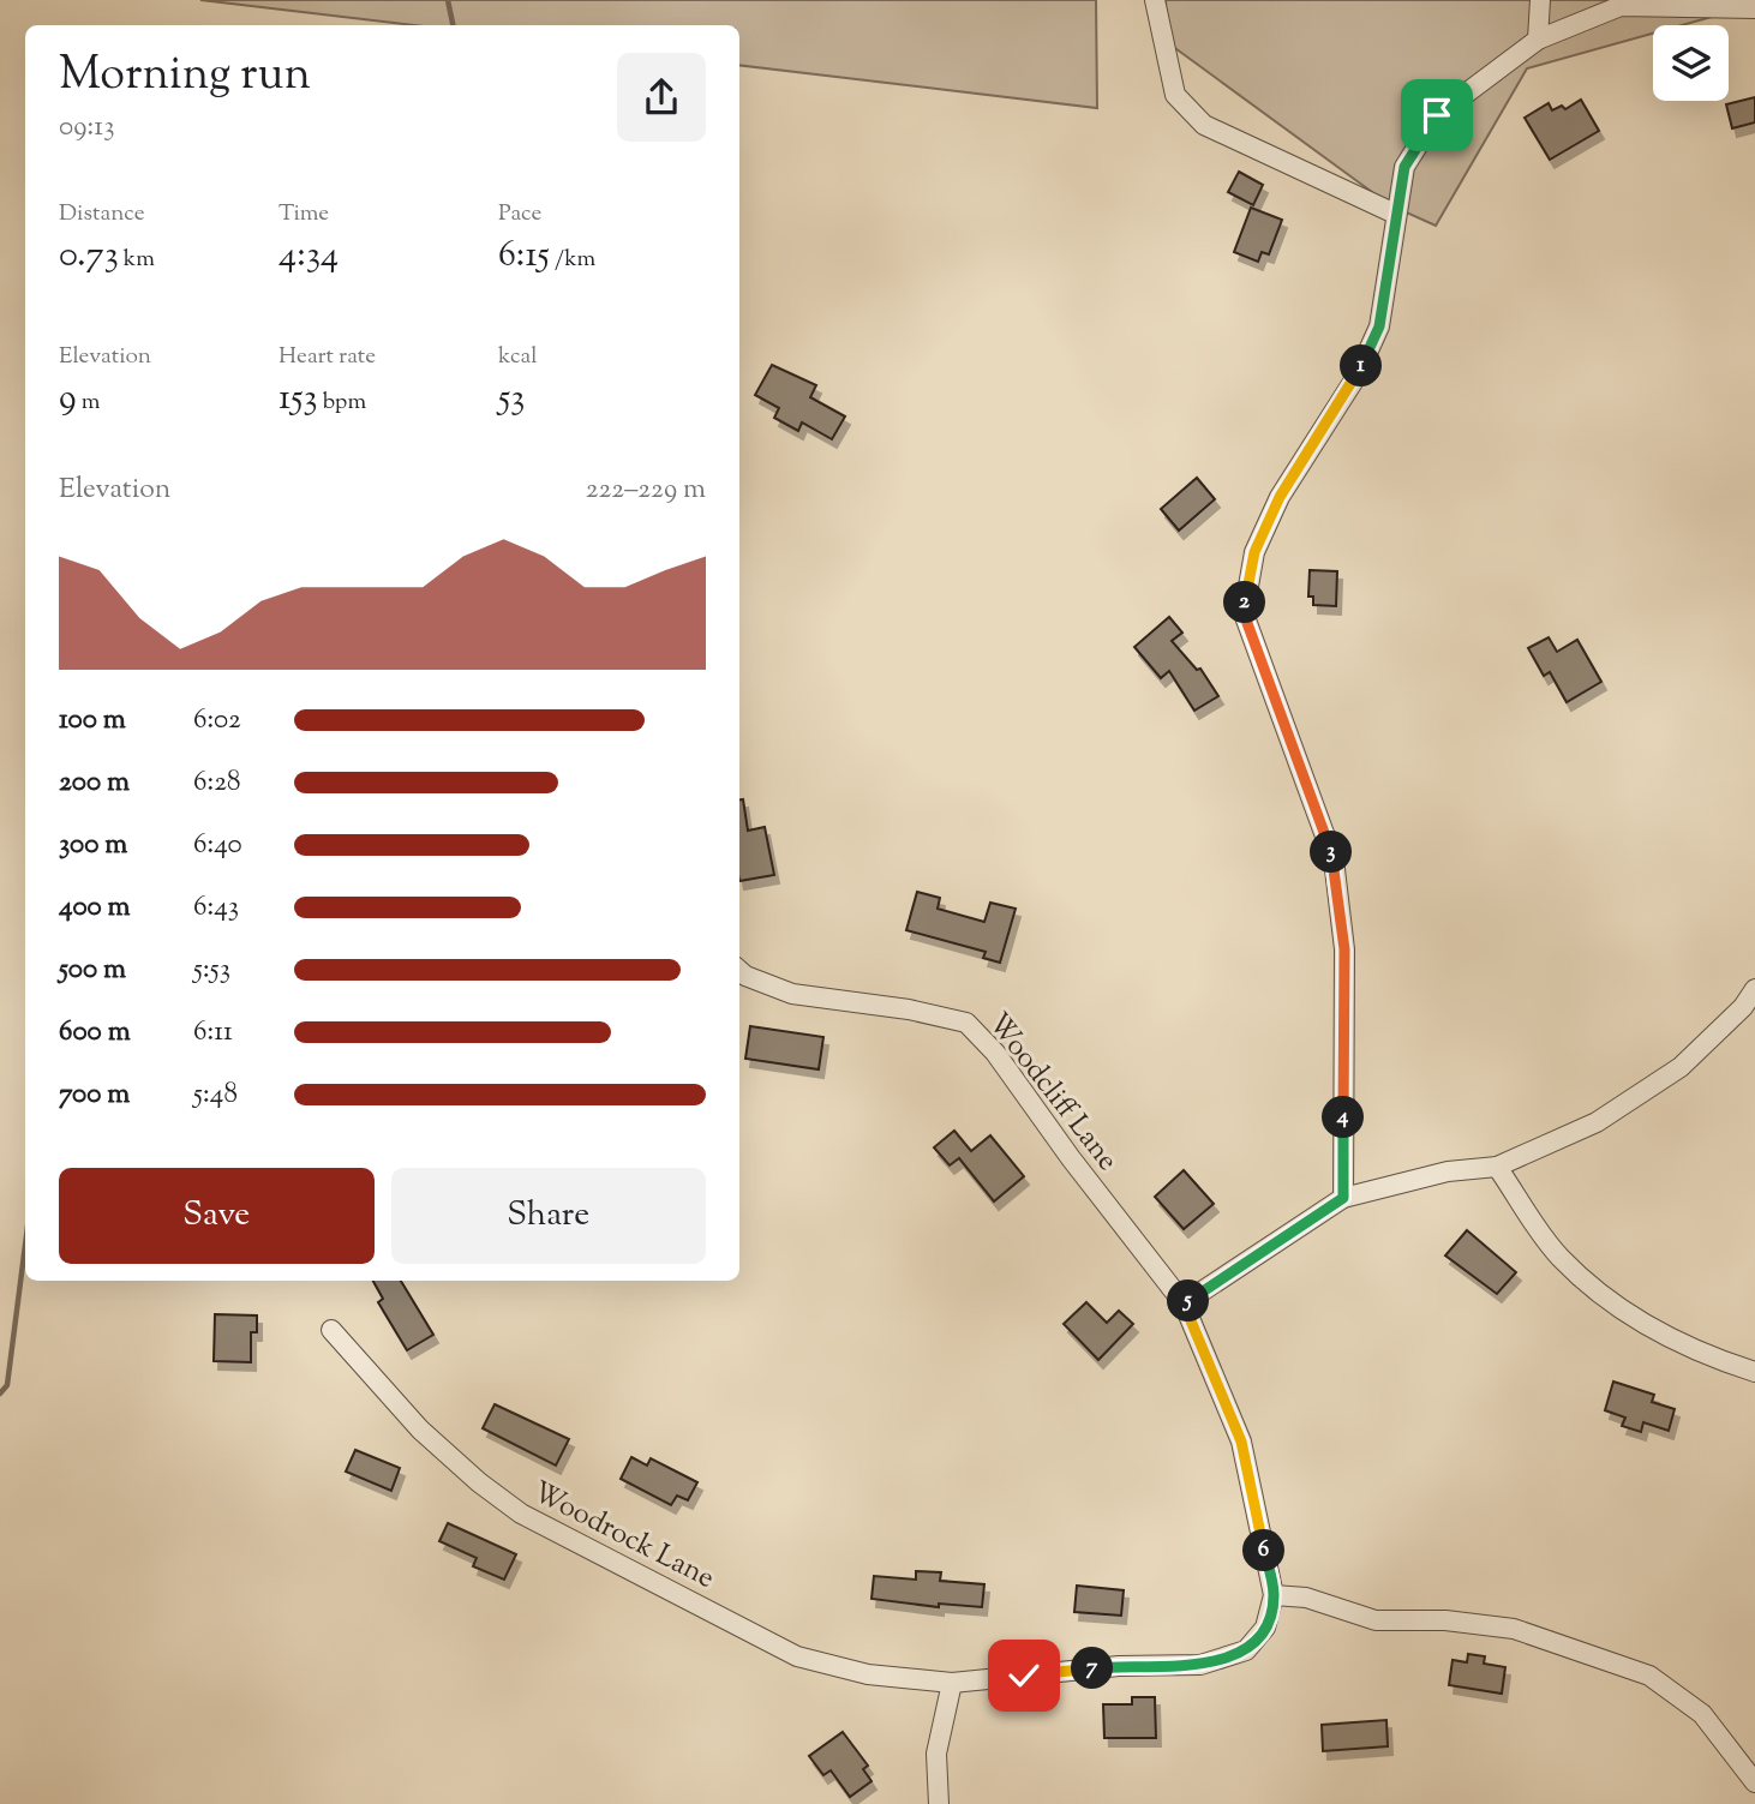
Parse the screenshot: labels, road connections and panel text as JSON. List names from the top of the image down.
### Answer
{
  "streets": {
    "street": ["Woodcliff Lane", "Woodrock Lane"]
  },
  "crossings": [
    ["Woodcliff Lane", "Woodrock Lane"]
  ],
  "page": {
    "heading": ["Morning run", "09:13"],
    "stats": [
      ["Distance", "0.73 km"],
      ["Time", "4:34"],
      ["Pace", "6:15 /km"],
      ["Elevation", "9 m"],
      ["Heart rate", "153 bpm"],
      ["kcal", "53"]
    ],
    "pins": [
      "1",
      "2",
      "3",
      "4",
      "5",
      "6",
      "7"
    ],
    "chart": ["Elevation", "222–229 m"],
    "list": [
      {
        "name": "100 m",
        "note": "6:02"
      },
      {
        "name": "200 m",
        "note": "6:28"
      },
      {
        "name": "300 m",
        "note": "6:40"
      },
      {
        "name": "400 m",
        "note": "6:43"
      },
      {
        "name": "500 m",
        "note": "5:53"
      },
      {
        "name": "600 m",
        "note": "6:11"
      },
      {
        "name": "700 m",
        "note": "5:48"
      }
    ],
    "buttons": ["Save", "Share"]
  }
}
